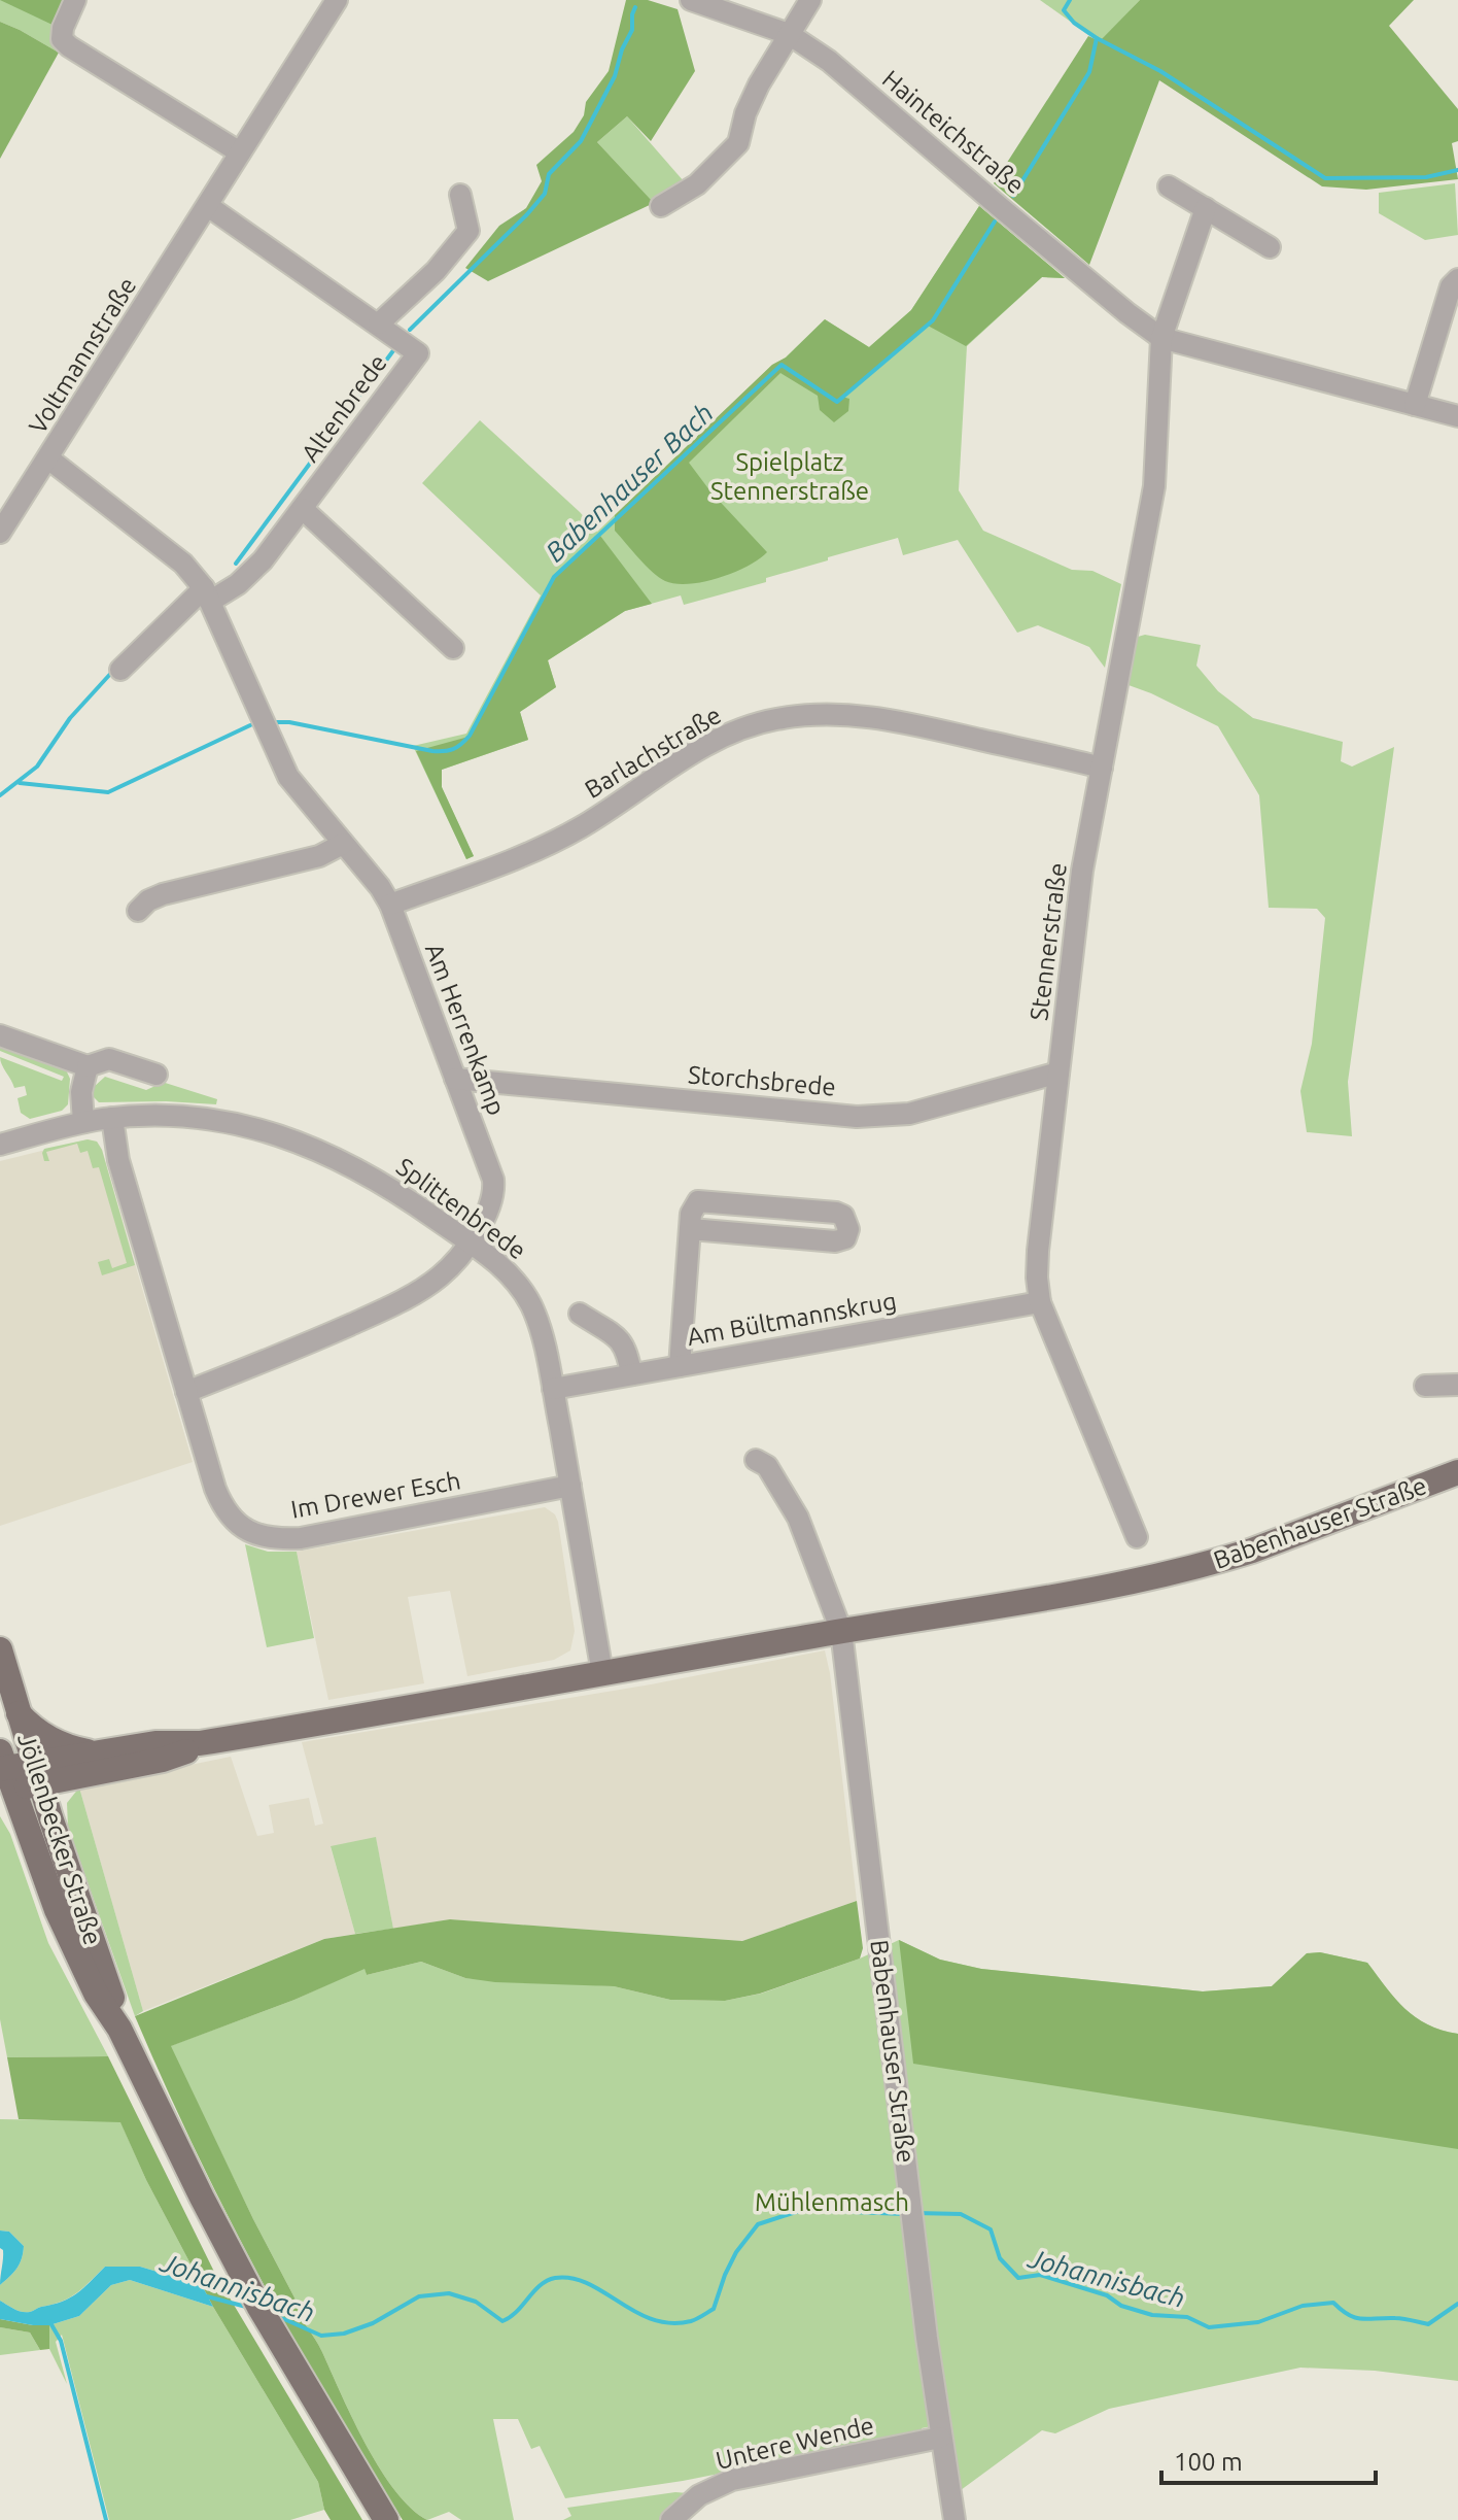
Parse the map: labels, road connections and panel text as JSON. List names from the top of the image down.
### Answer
{
  "streets": {
    "main road": ["Babenhauser Straße", "Jöllenbecker Straße"],
    "street": [
      "Hainteichstraße",
      "Voltmannstraße",
      "Altenbrede",
      "Barlachstraße",
      "Stennerstraße",
      "Am Herrenkamp",
      "Storchsbrede",
      "Splittenbrede",
      "Am Bültmannskrug",
      "Im Drewer Esch",
      "Untere Wende"
    ]
  },
  "crossings": [
    ["Hainteichstraße", "Stennerstraße"],
    ["Voltmannstraße", "Am Herrenkamp"],
    ["Altenbrede", "Am Herrenkamp"],
    ["Barlachstraße", "Stennerstraße"],
    ["Barlachstraße", "Am Herrenkamp"],
    ["Stennerstraße", "Storchsbrede"],
    ["Stennerstraße", "Am Bültmannskrug"],
    ["Am Herrenkamp", "Storchsbrede"],
    ["Am Herrenkamp", "Splittenbrede"],
    ["Splittenbrede", "Am Bültmannskrug"],
    ["Splittenbrede", "Im Drewer Esch"],
    ["Babenhauser Straße", "Untere Wende"]
  ],
  "water": ["Babenhauser Bach", "Johannisbach"],
  "parks": ["Spielplatz Stennerstraße", "Mühlenmasch"],
  "scale_bar": "100 m"
}
